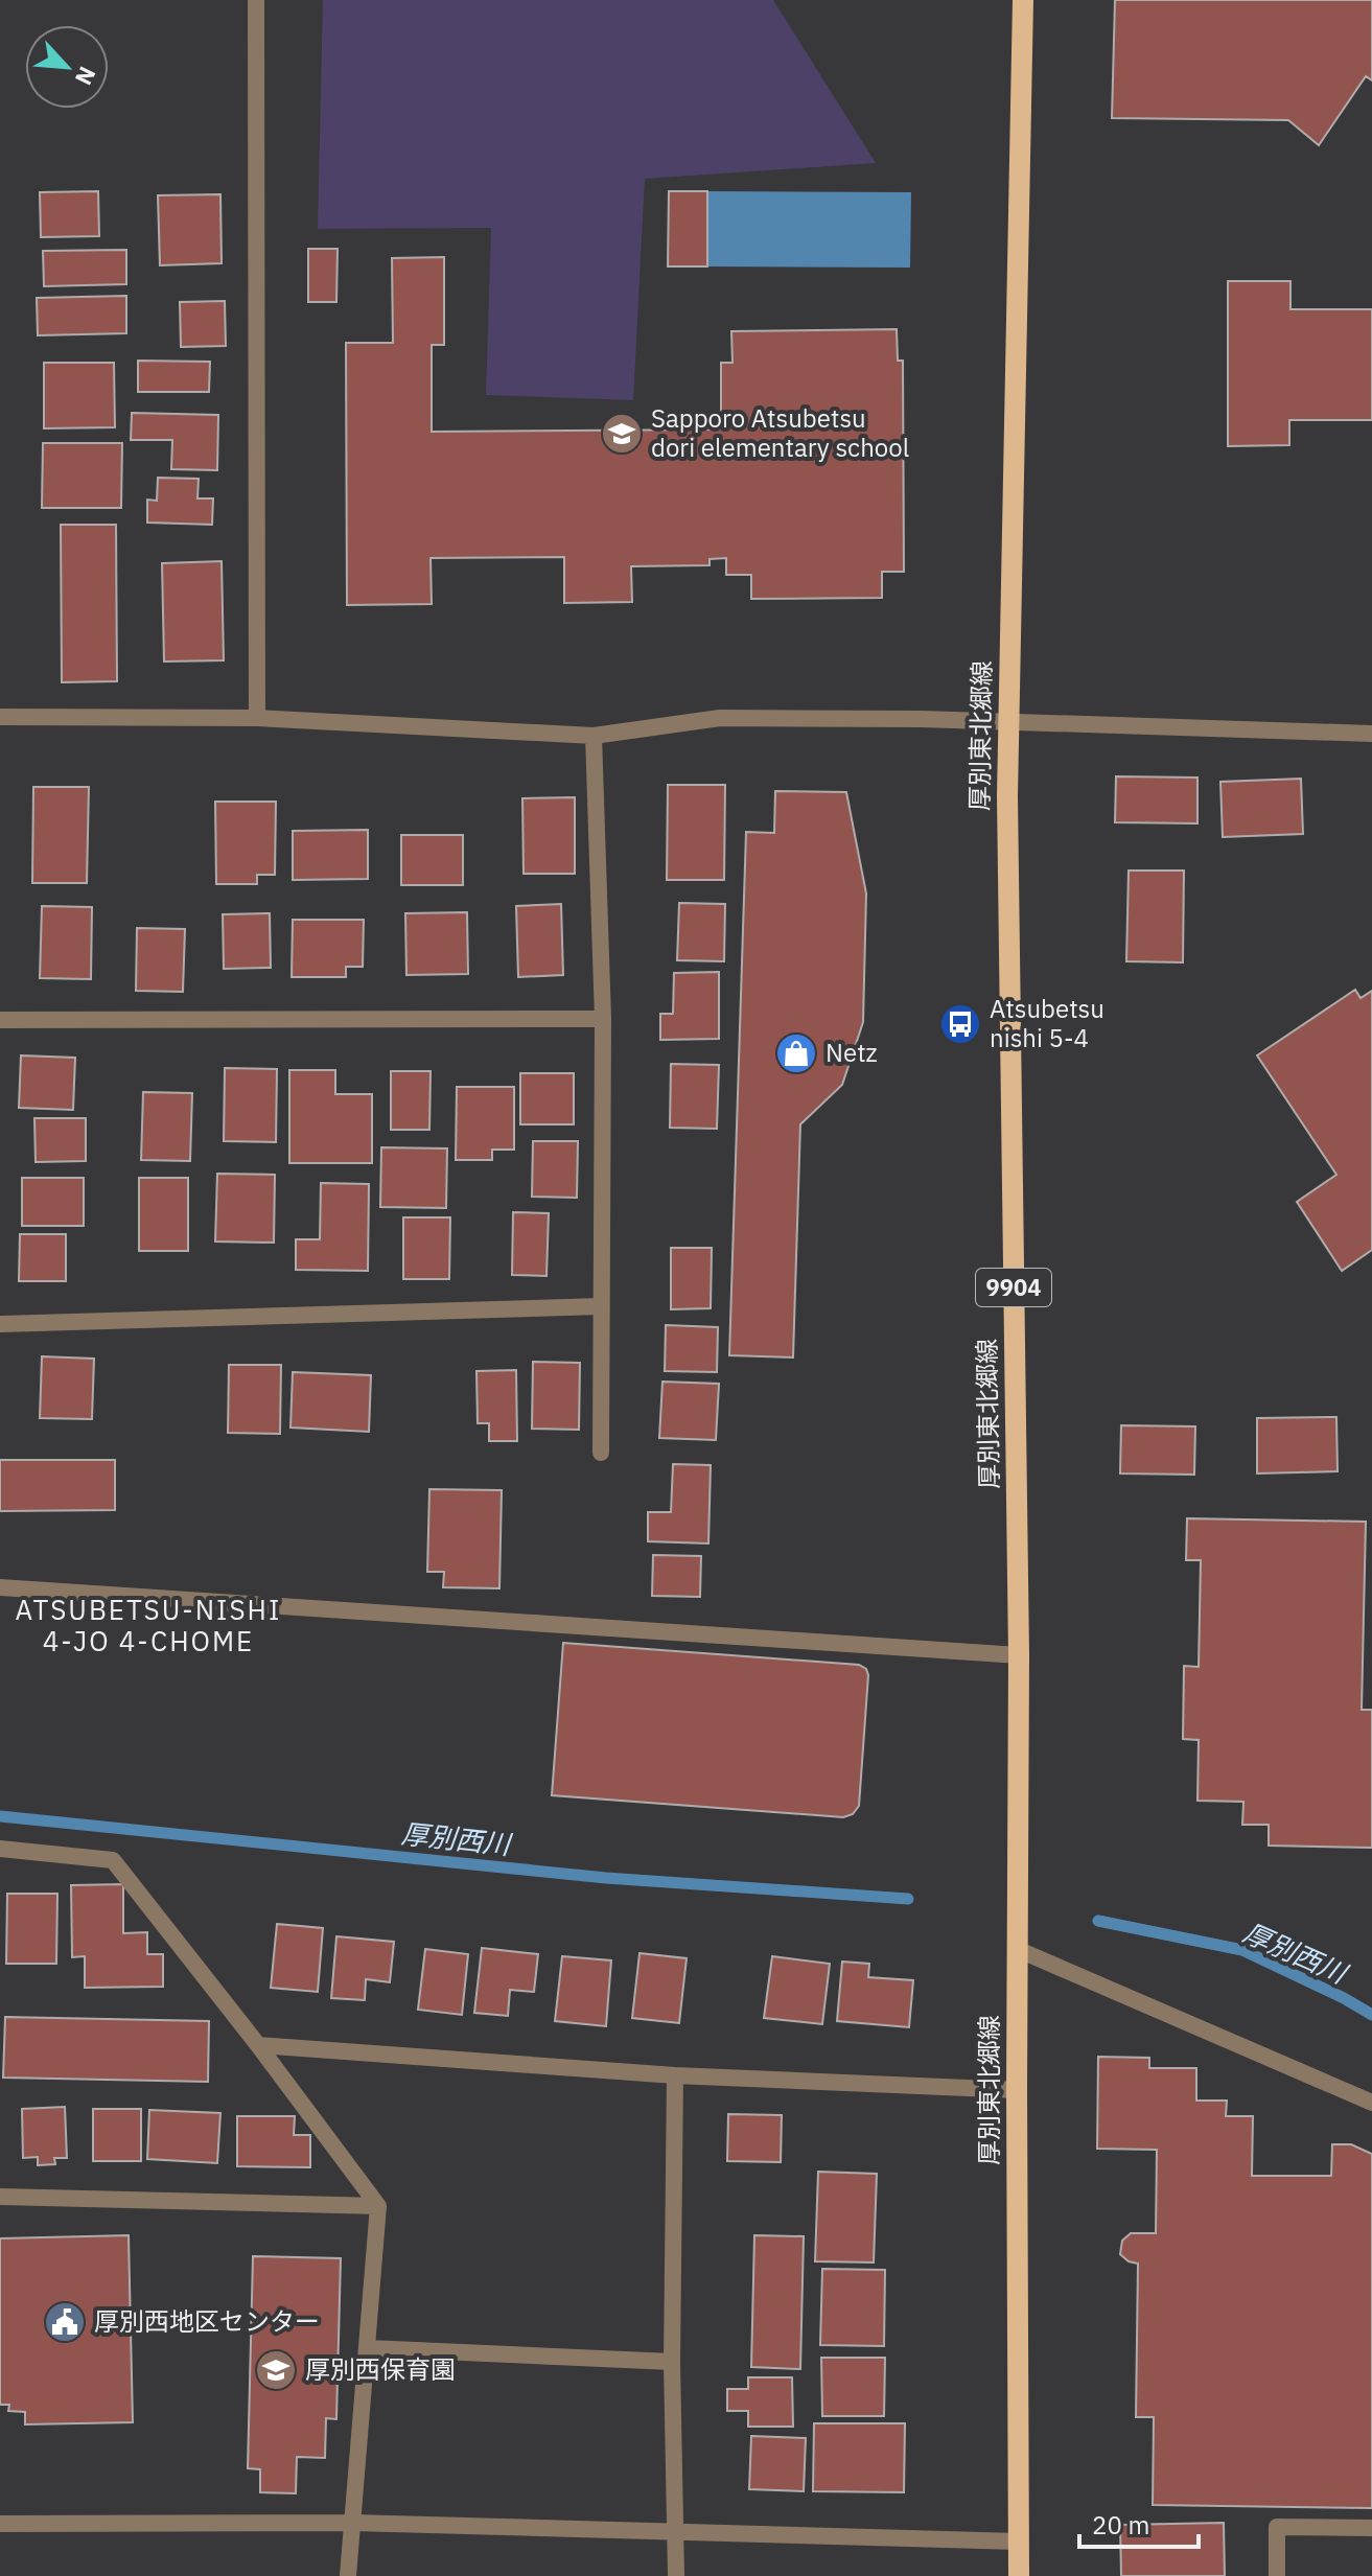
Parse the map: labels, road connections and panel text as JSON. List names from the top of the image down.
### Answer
{
  "streets": {
    "main road": ["厚別東北郷線", "9904"]
  },
  "districts": ["ATSUBETSU-NISHI 4-JO 4-CHOME"],
  "water": ["厚別西川"],
  "places": {
    "school or university": ["Sapporo Atsubetsu dori elementary school", "厚別西保育園"],
    "bus stop": ["Atsubetsu nishi 5-4"],
    "shop": ["Netz"],
    "public building": ["厚別西地区センター"]
  },
  "scale_bar": "20 m",
  "north": "bottom right"
}
